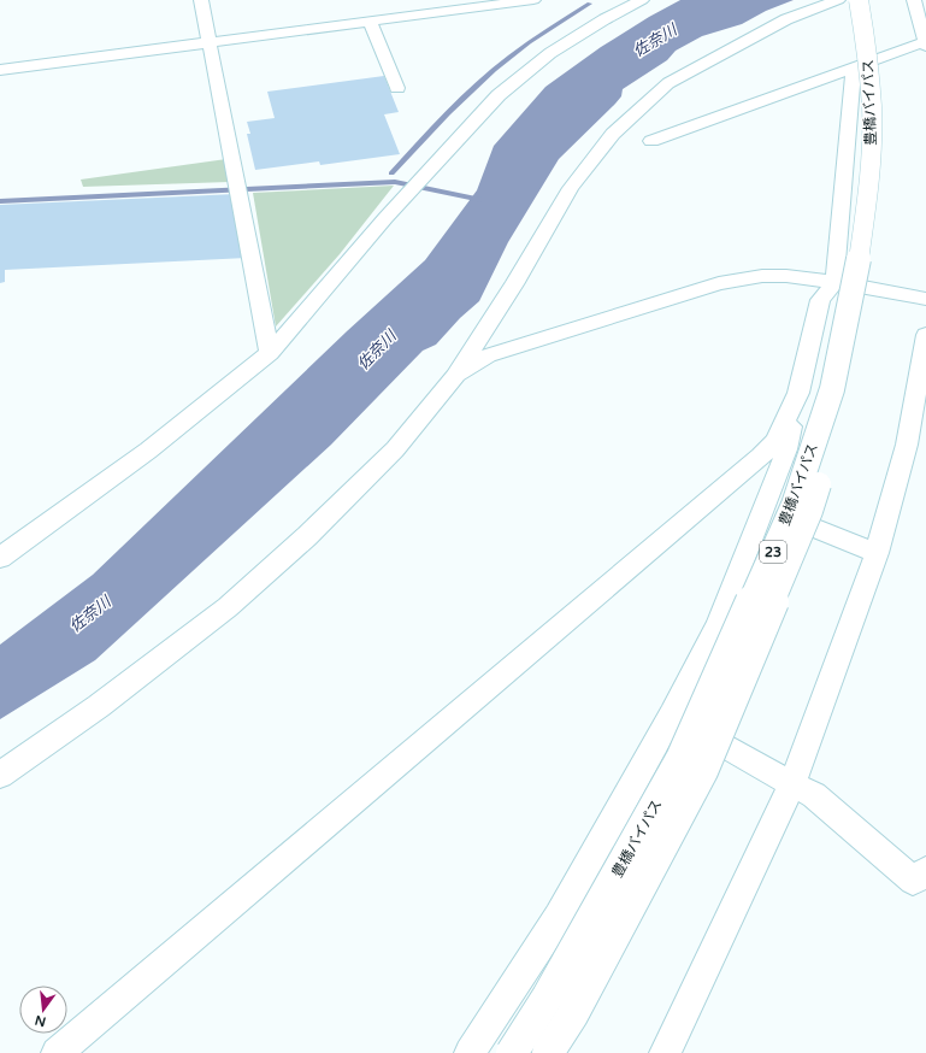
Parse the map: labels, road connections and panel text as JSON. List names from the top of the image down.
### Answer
{
  "streets": {
    "highway": ["豊橋バイパス", "23"]
  },
  "water": ["佐奈川"],
  "north": "bottom"
}
